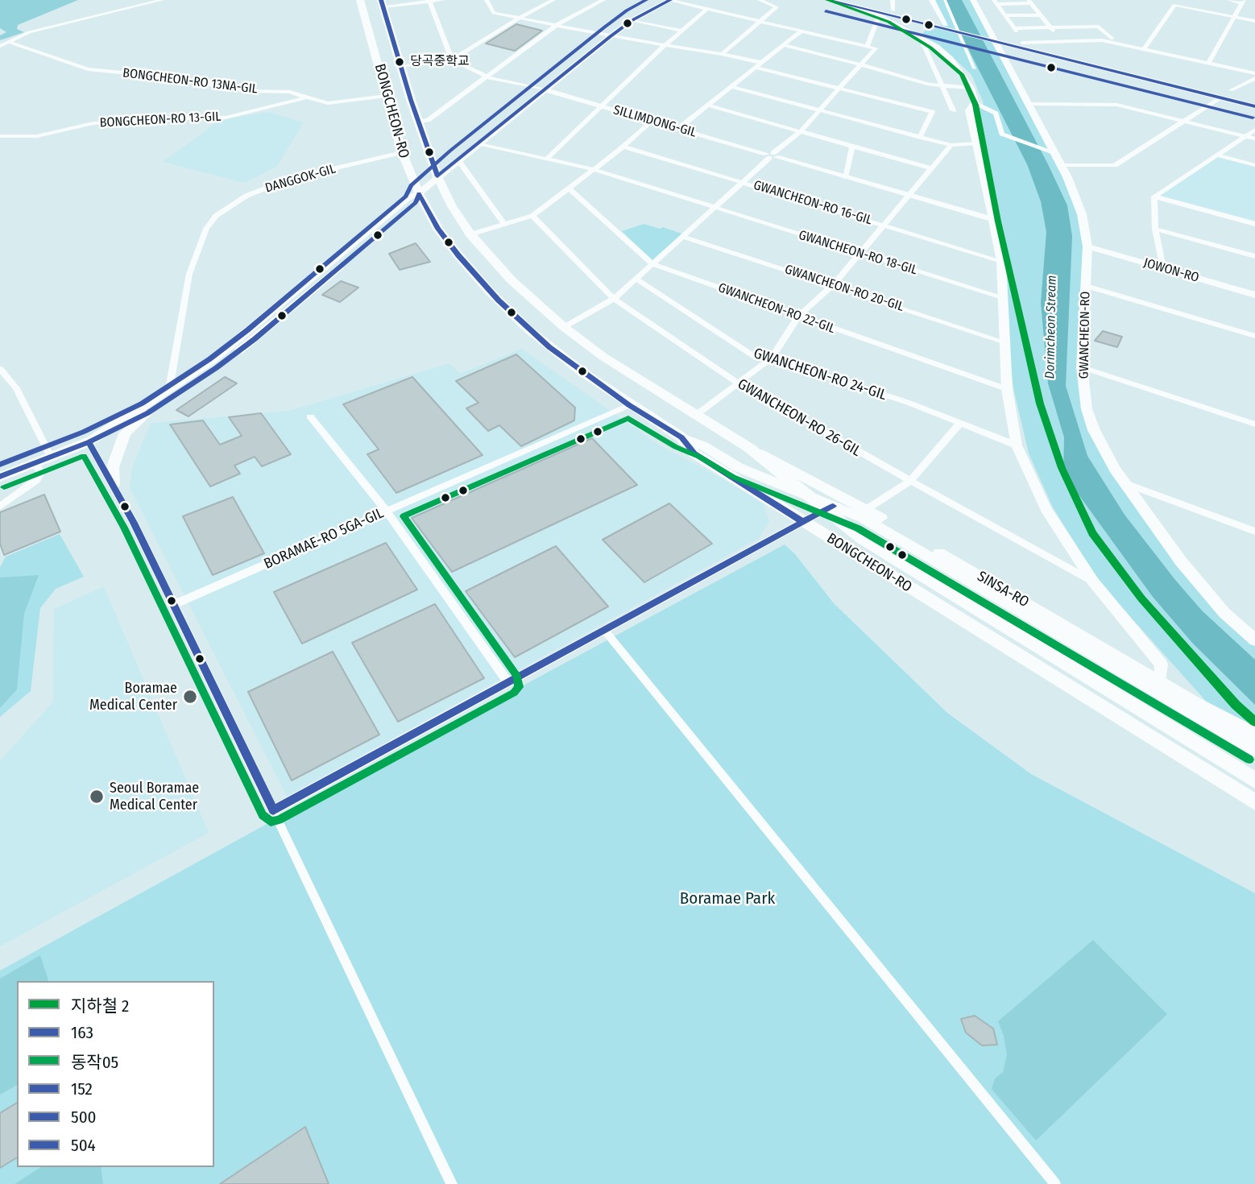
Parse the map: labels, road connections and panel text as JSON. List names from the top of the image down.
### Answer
{
  "streets": {
    "main road": ["BONGCHEON-RO", "GWANCHEON-RO", "SINSA-RO"],
    "street": [
      "BONGCHEON-RO 13NA-GIL",
      "BONGCHEON-RO 13-GIL",
      "SILLIMDONG-GIL",
      "DANGGOK-GIL",
      "GWANCHEON-RO 16-GIL",
      "GWANCHEON-RO 18-GIL",
      "JOWON-RO",
      "GWANCHEON-RO 20-GIL",
      "GWANCHEON-RO 22-GIL",
      "GWANCHEON-RO 24-GIL",
      "GWANCHEON-RO 26-GIL",
      "BORAMAE-RO 5GA-GIL"
    ]
  },
  "crossings": [
    ["BONGCHEON-RO 13NA-GIL", "BONGCHEON-RO 13-GIL"],
    ["BONGCHEON-RO", "BONGCHEON-RO 13-GIL"],
    ["BONGCHEON-RO", "DANGGOK-GIL"],
    ["BONGCHEON-RO", "BORAMAE-RO 5GA-GIL"],
    ["BONGCHEON-RO", "SINSA-RO"],
    ["JOWON-RO", "GWANCHEON-RO"]
  ],
  "water": ["Dorimcheon Stream"],
  "parks": ["Boramae Park"],
  "places": ["당곡중학교", "Boramae Medical Center", "Seoul Boramae Medical Center"],
  "lines": [
    "metro line 2",
    "transit line 152",
    "transit line 500",
    "transit line 504",
    "transit line 163",
    "transit line 동작05"
  ],
  "legend": [
    "지하철 2",
    "163",
    "동작05",
    "152",
    "500",
    "504"
  ]
}
